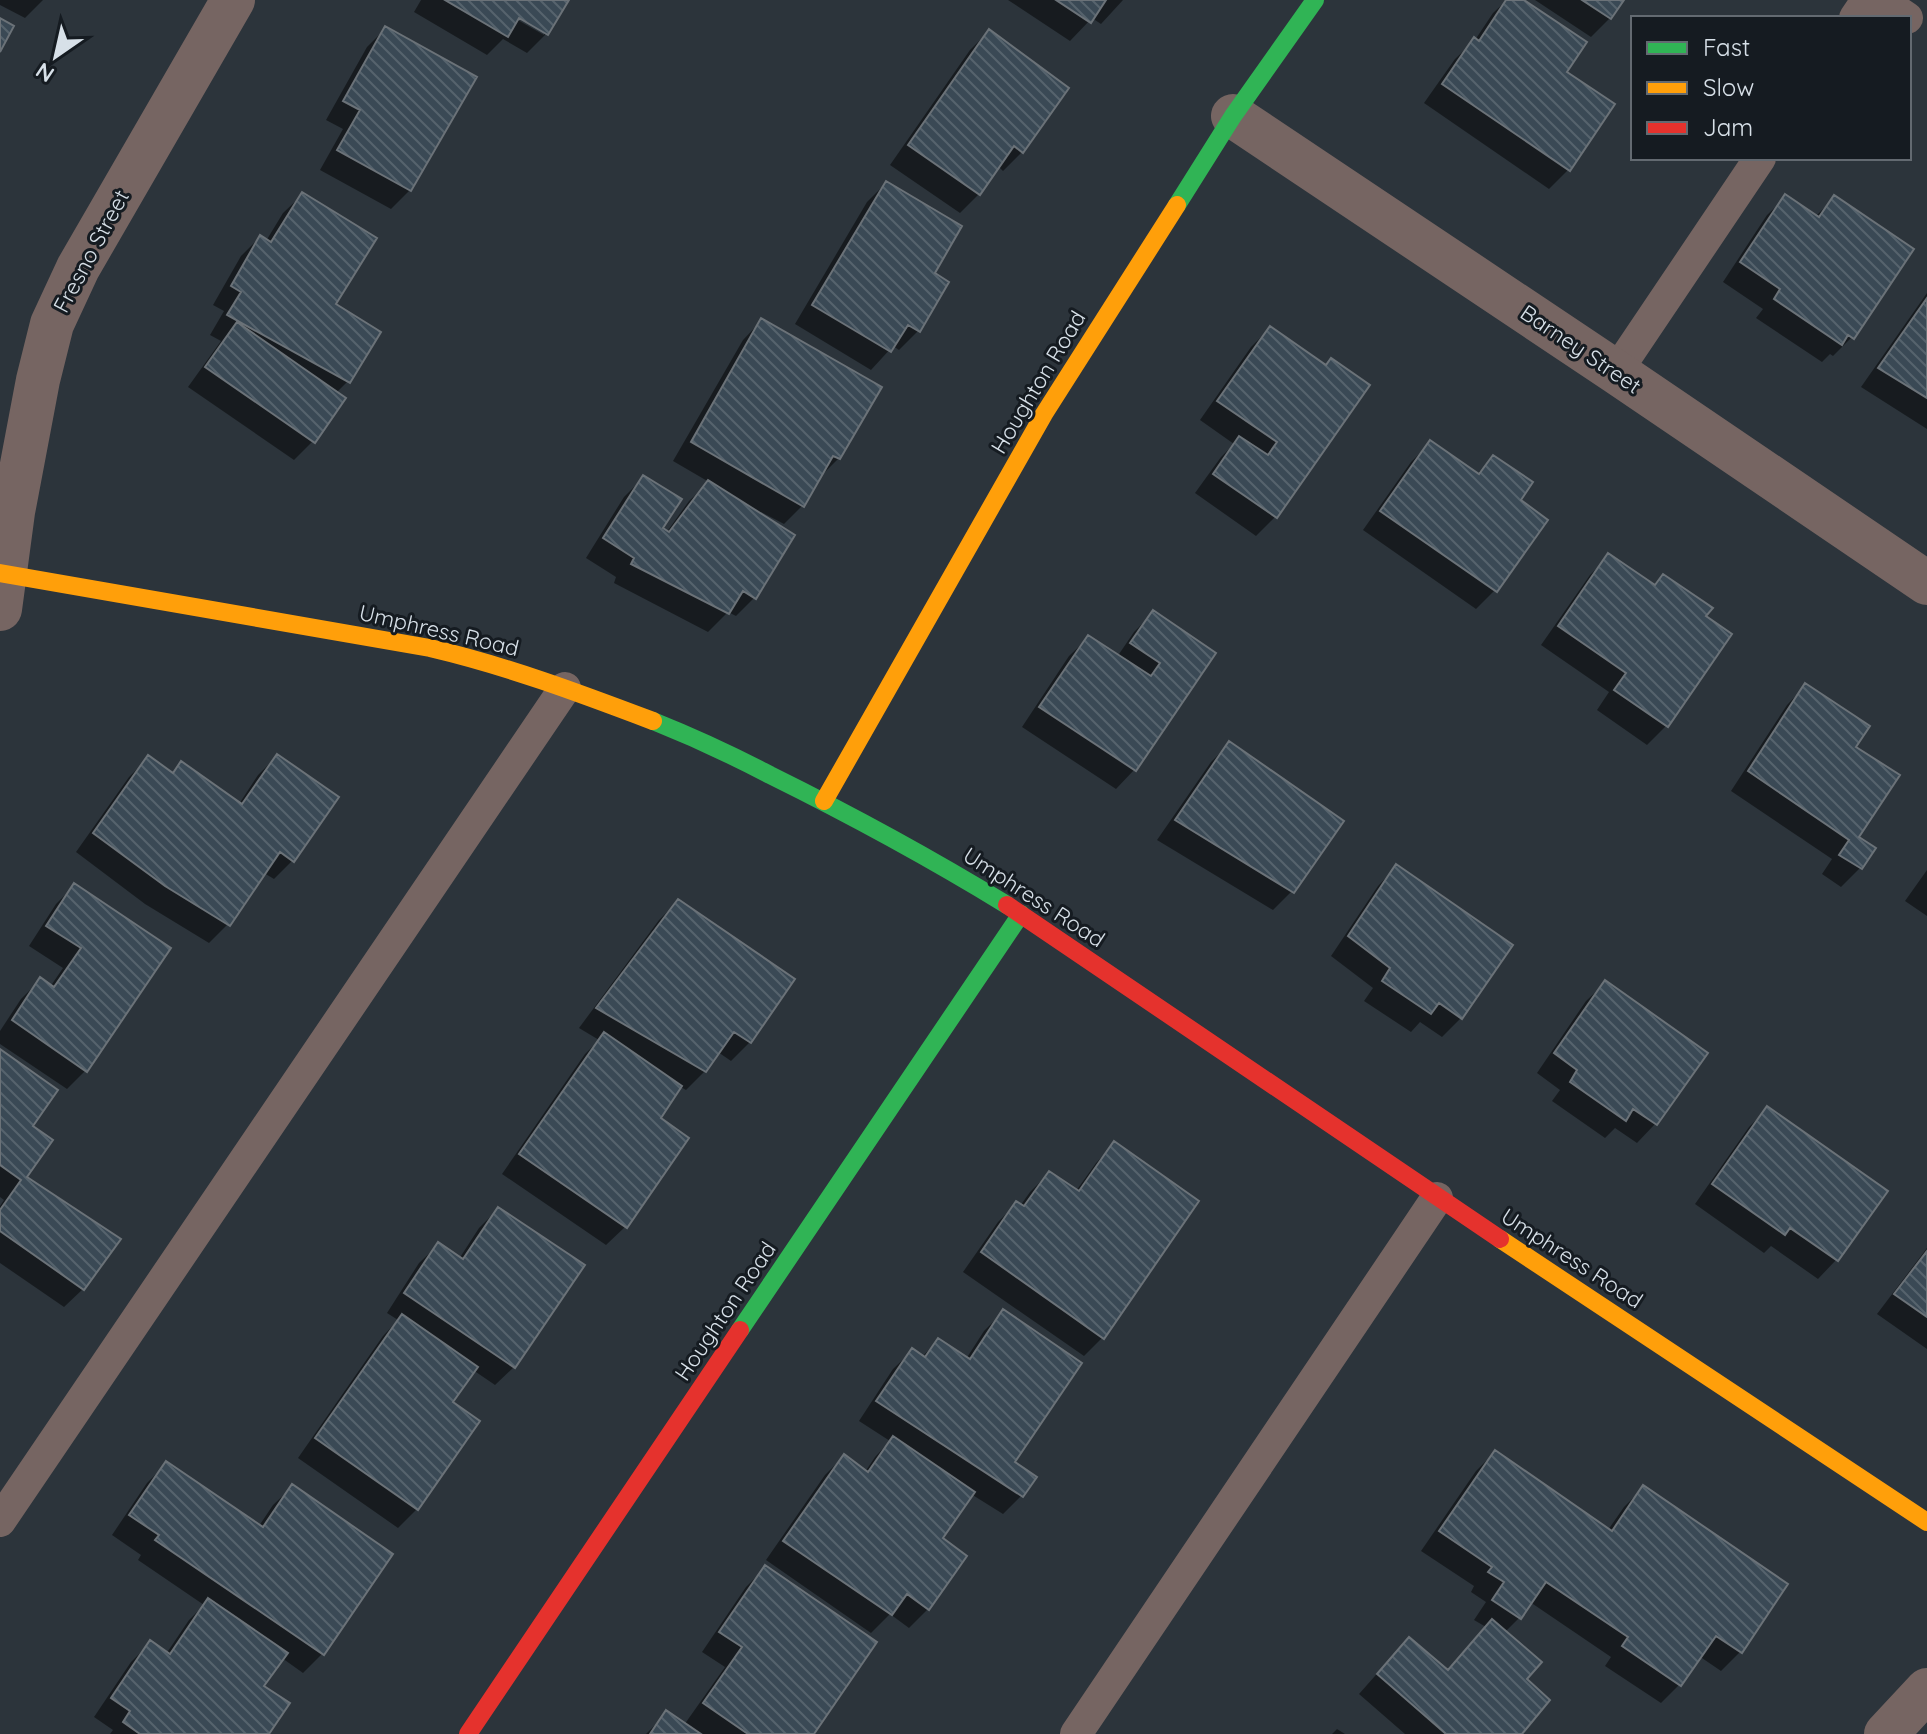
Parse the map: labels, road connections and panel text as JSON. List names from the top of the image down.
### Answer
{
  "streets": {
    "street": [
      "Fresno Street",
      "Barney Street",
      "Houghton Road",
      "Umphress Road"
    ]
  },
  "crossings": [
    ["Fresno Street", "Umphress Road"],
    ["Barney Street", "Houghton Road"],
    ["Houghton Road", "Umphress Road"]
  ],
  "legend": ["Fast", "Slow", "Jam"],
  "north": "bottom left"
}
